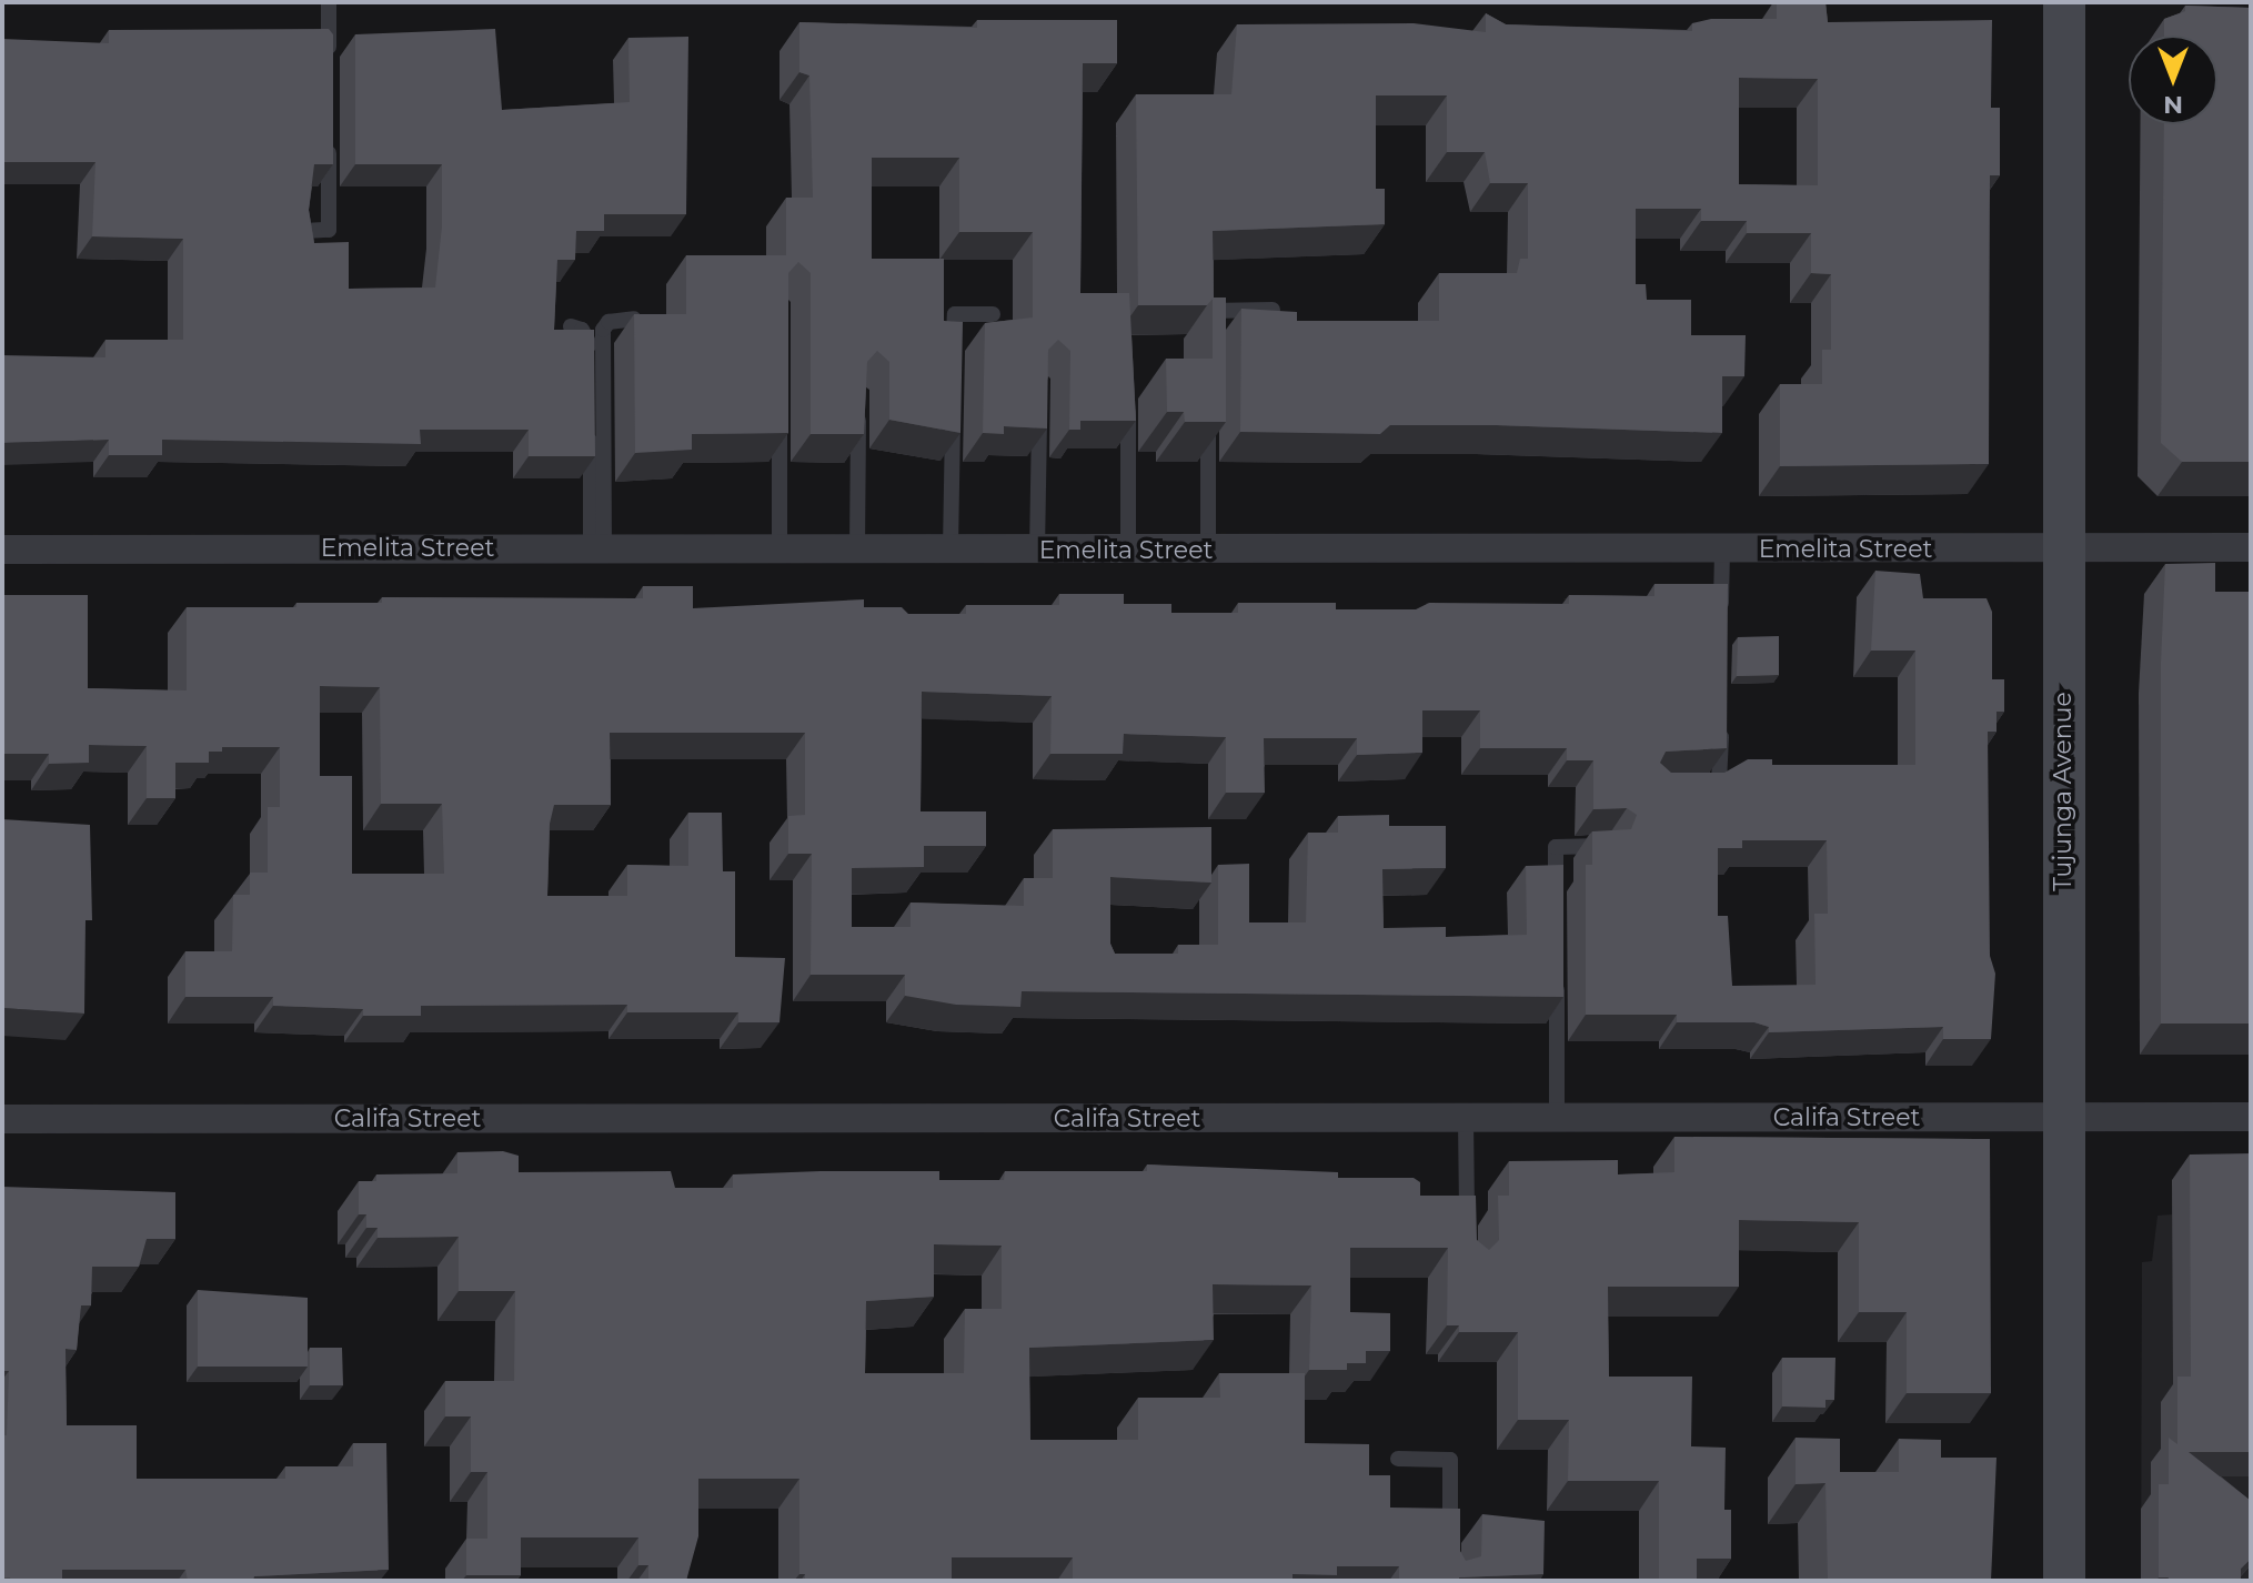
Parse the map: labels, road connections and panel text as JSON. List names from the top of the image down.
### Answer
{
  "streets": {
    "street": ["Emelita Street", "Tujunga Avenue", "Califa Street"]
  },
  "crossings": [
    ["Emelita Street", "Tujunga Avenue"],
    ["Tujunga Avenue", "Califa Street"]
  ],
  "north": "bottom"
}
